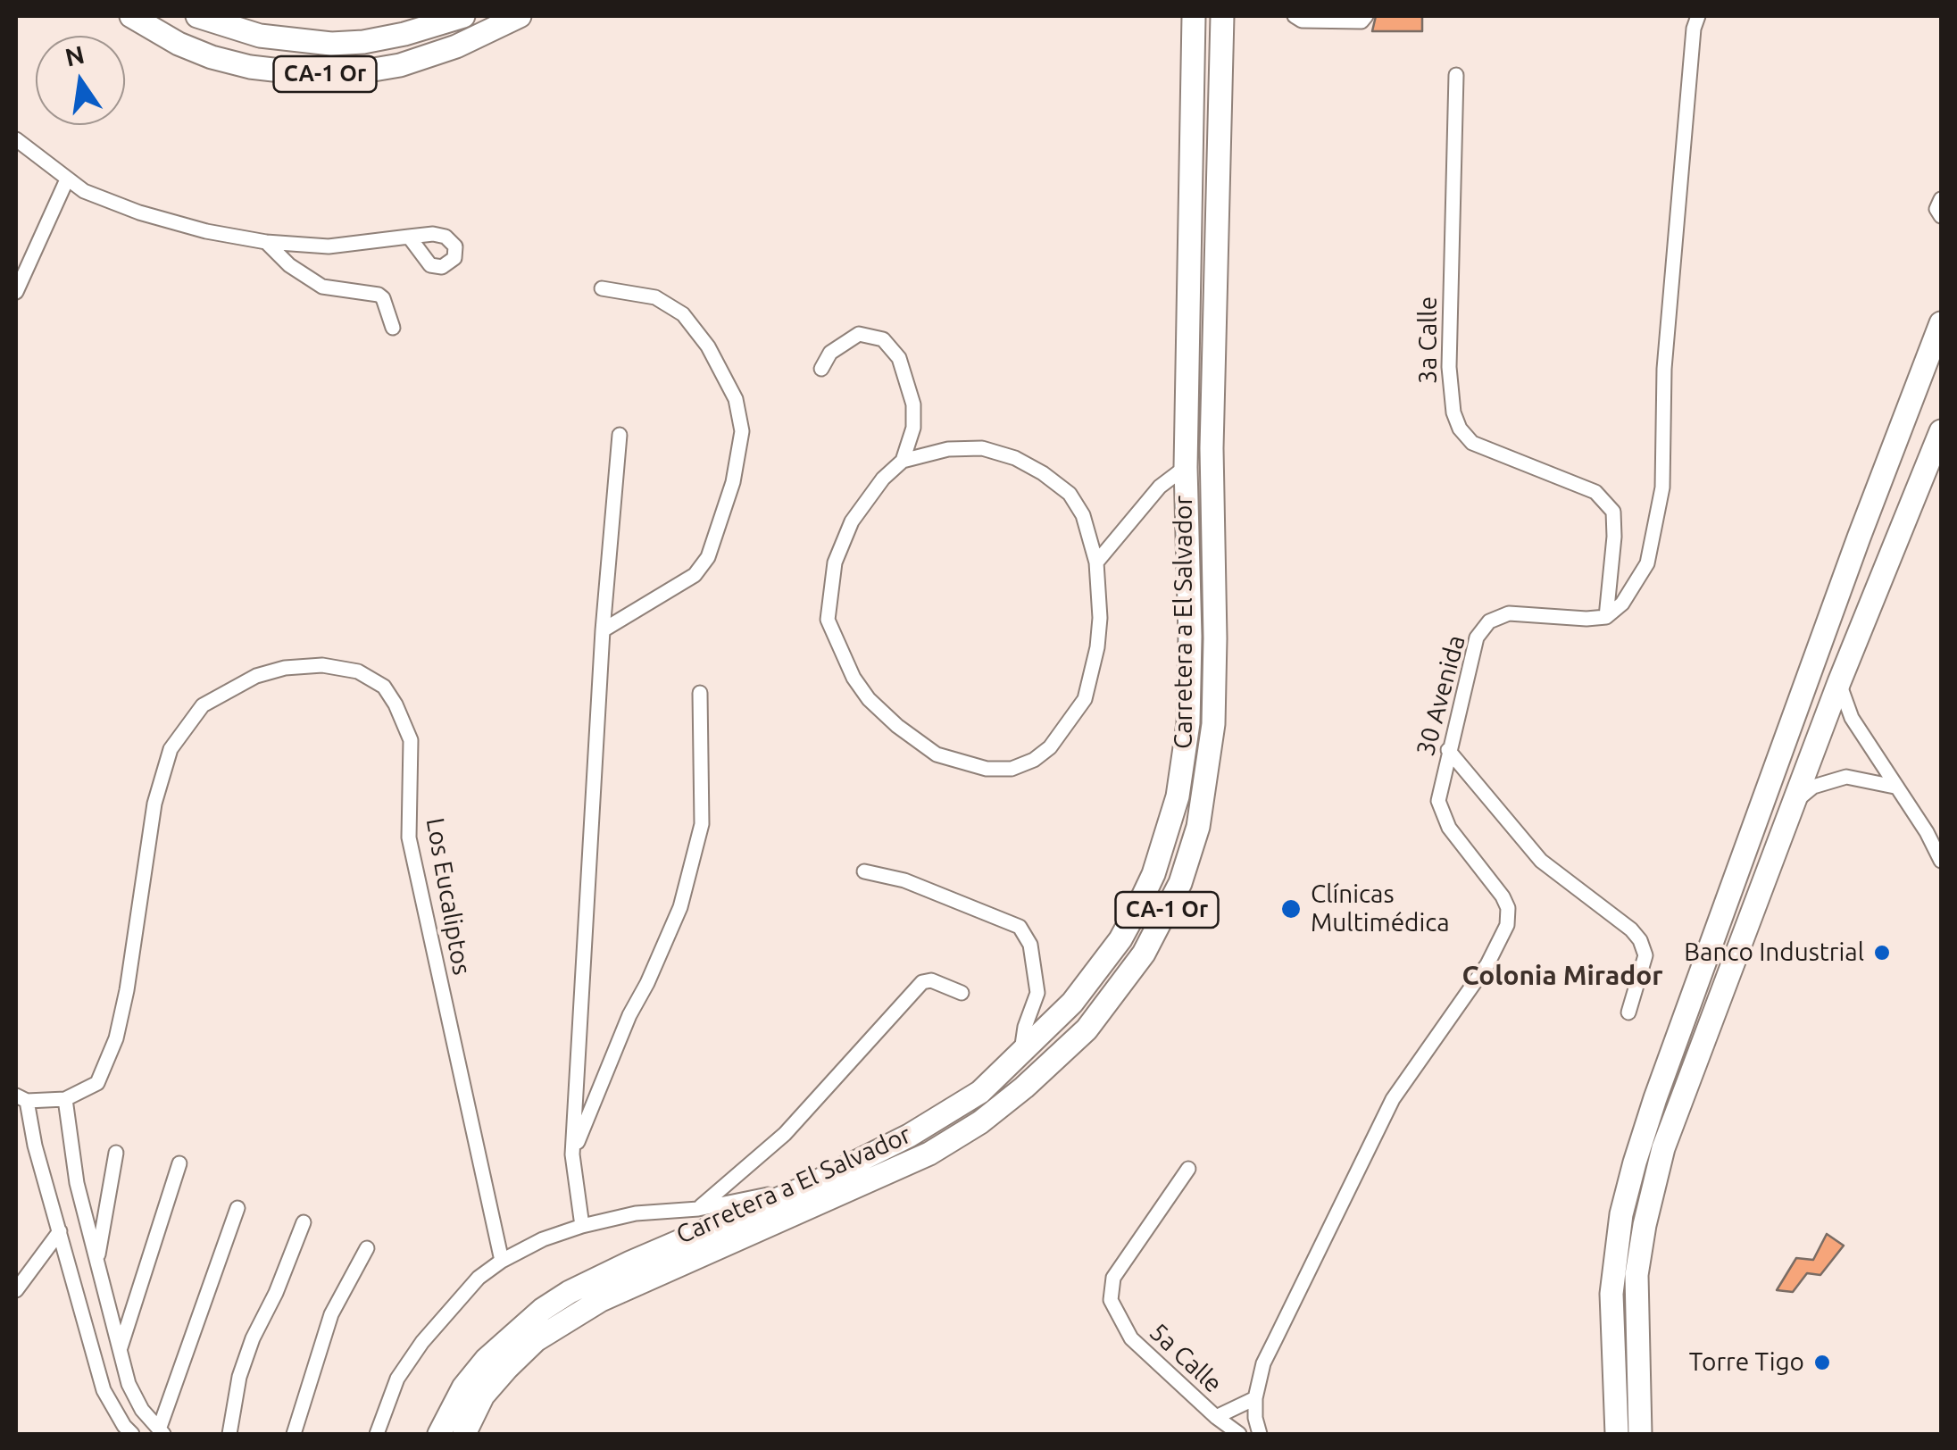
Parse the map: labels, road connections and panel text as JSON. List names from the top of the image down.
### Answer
{
  "streets": {
    "highway": ["CA-1 Or", "Carretera a El Salvador"],
    "street": [
      "3a Calle",
      "30 Avenida",
      "Los Eucaliptos",
      "5a Calle"
    ]
  },
  "crossings": [
    ["3a Calle", "30 Avenida"]
  ],
  "districts": ["Colonia Mirador"],
  "places": ["Clínicas Multimédica", "Banco Industrial", "Torre Tigo"],
  "north": "top"
}
